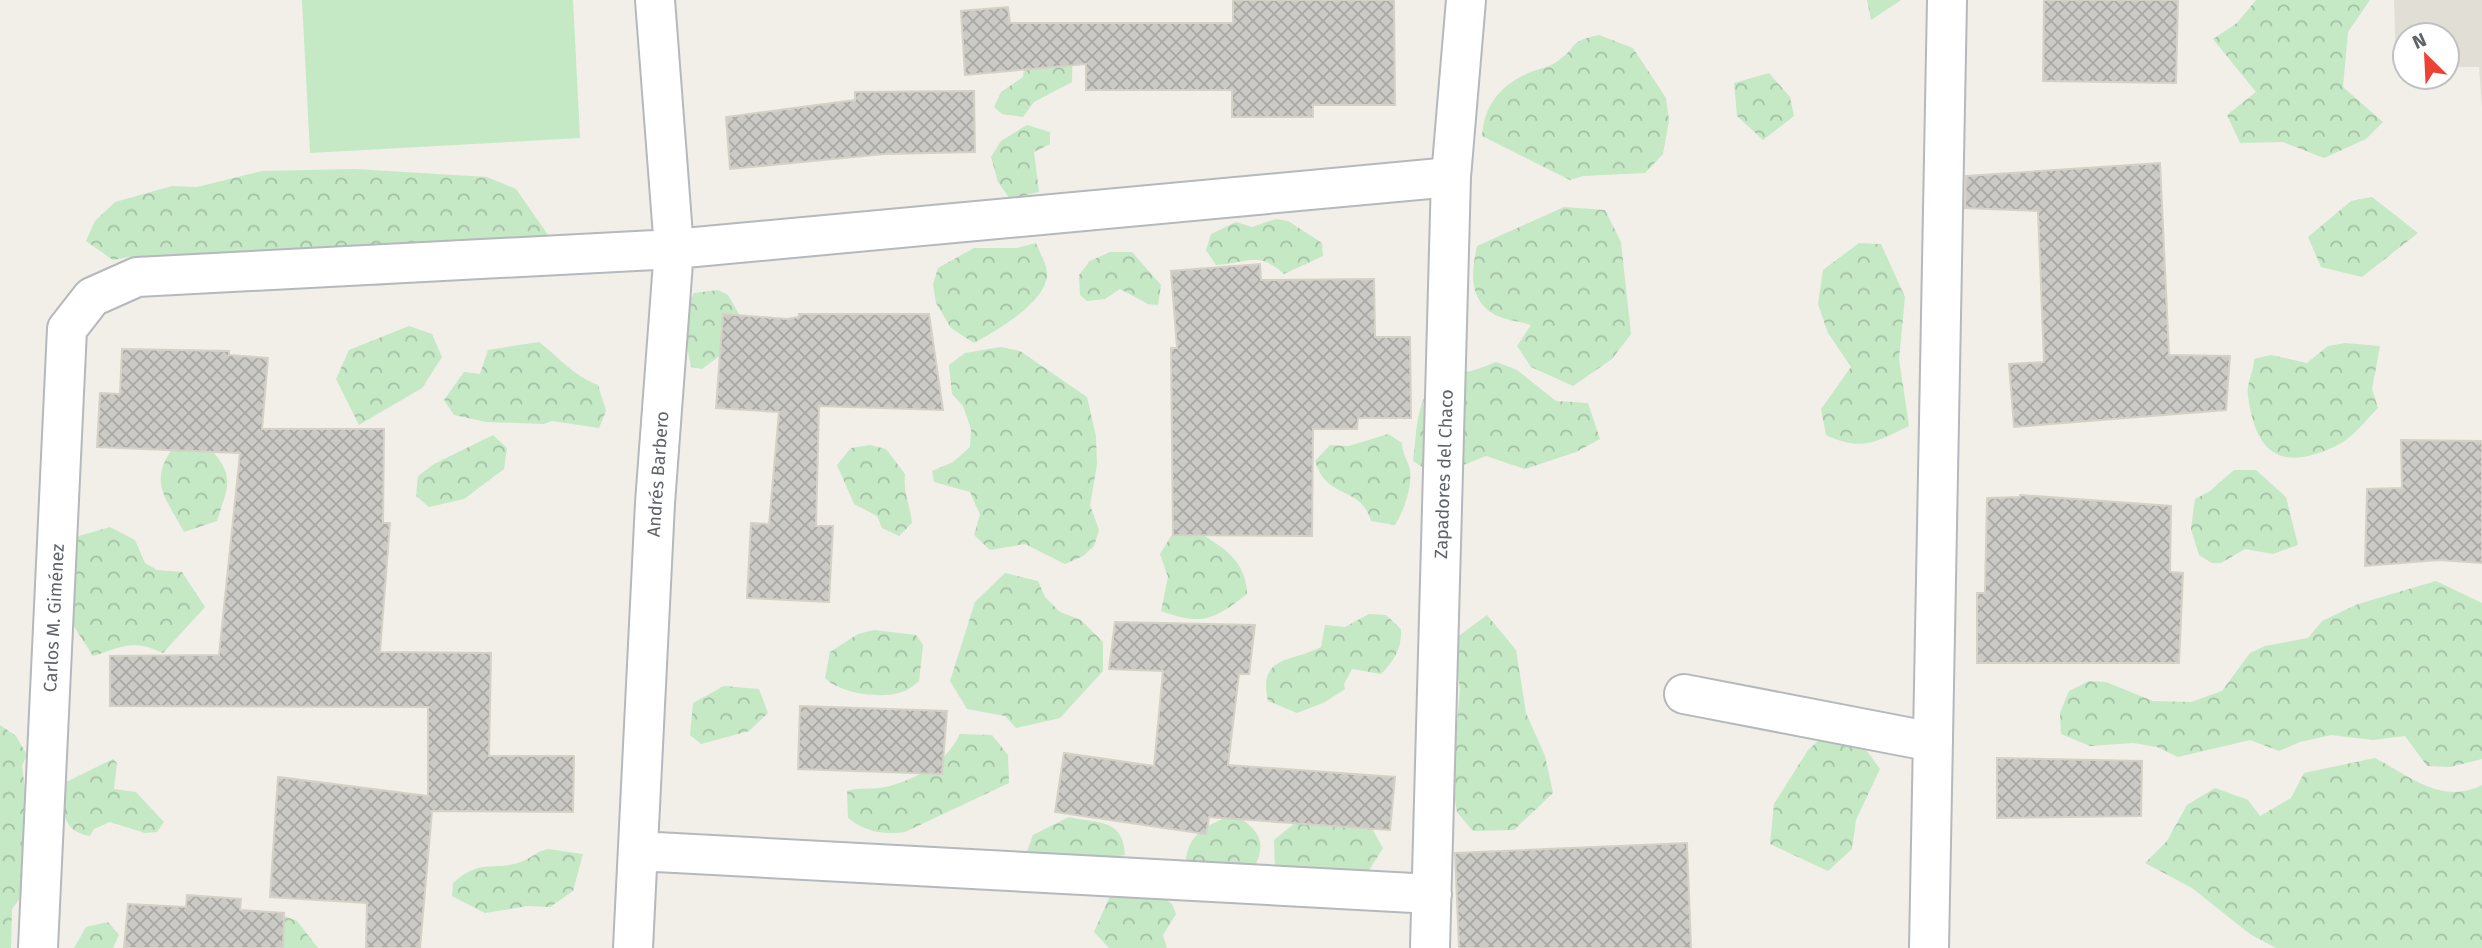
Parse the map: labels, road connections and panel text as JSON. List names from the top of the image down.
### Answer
{
  "streets": {
    "street": ["Andrés Barbero", "Zapadores del Chaco", "Carlos M. Giménez"]
  },
  "crossings": [
    ["Andrés Barbero", "Carlos M. Giménez"]
  ],
  "north": "top left"
}
